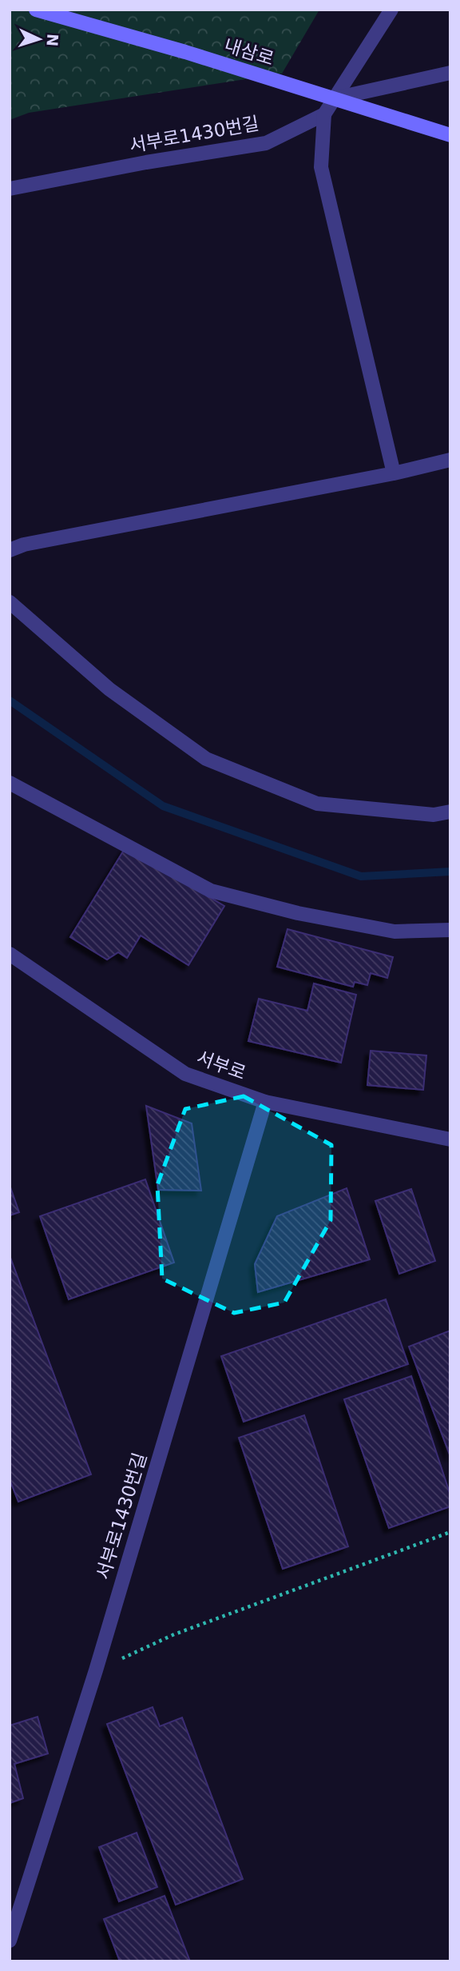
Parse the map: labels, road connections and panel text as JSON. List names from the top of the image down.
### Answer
{
  "streets": {
    "main road": ["내삼로"],
    "street": ["서부로1430번길", "서부로"]
  },
  "crossings": [
    ["서부로1430번길", "서부로"]
  ],
  "north": "right"
}
